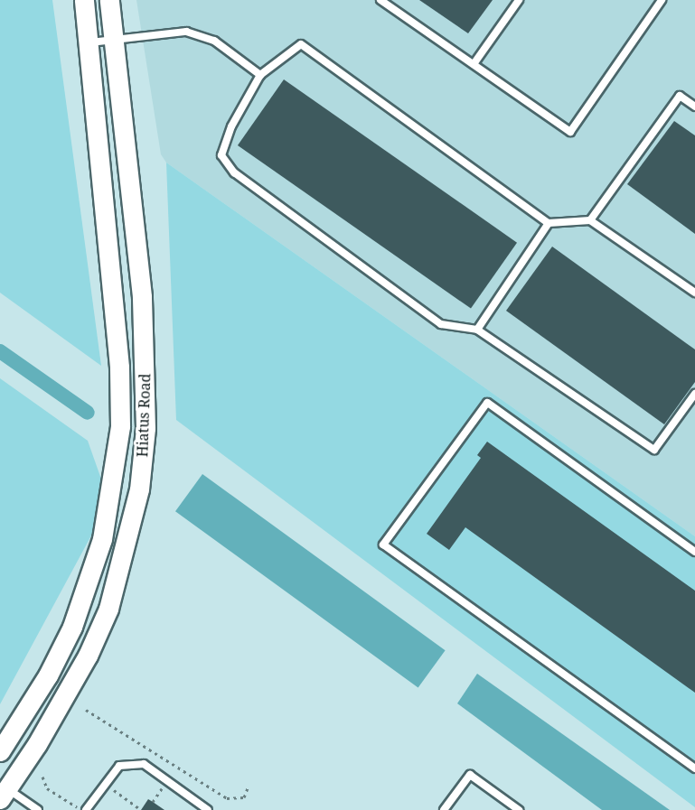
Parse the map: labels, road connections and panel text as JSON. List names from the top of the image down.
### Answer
{
  "streets": {
    "main road": ["Hiatus Road"]
  }
}
